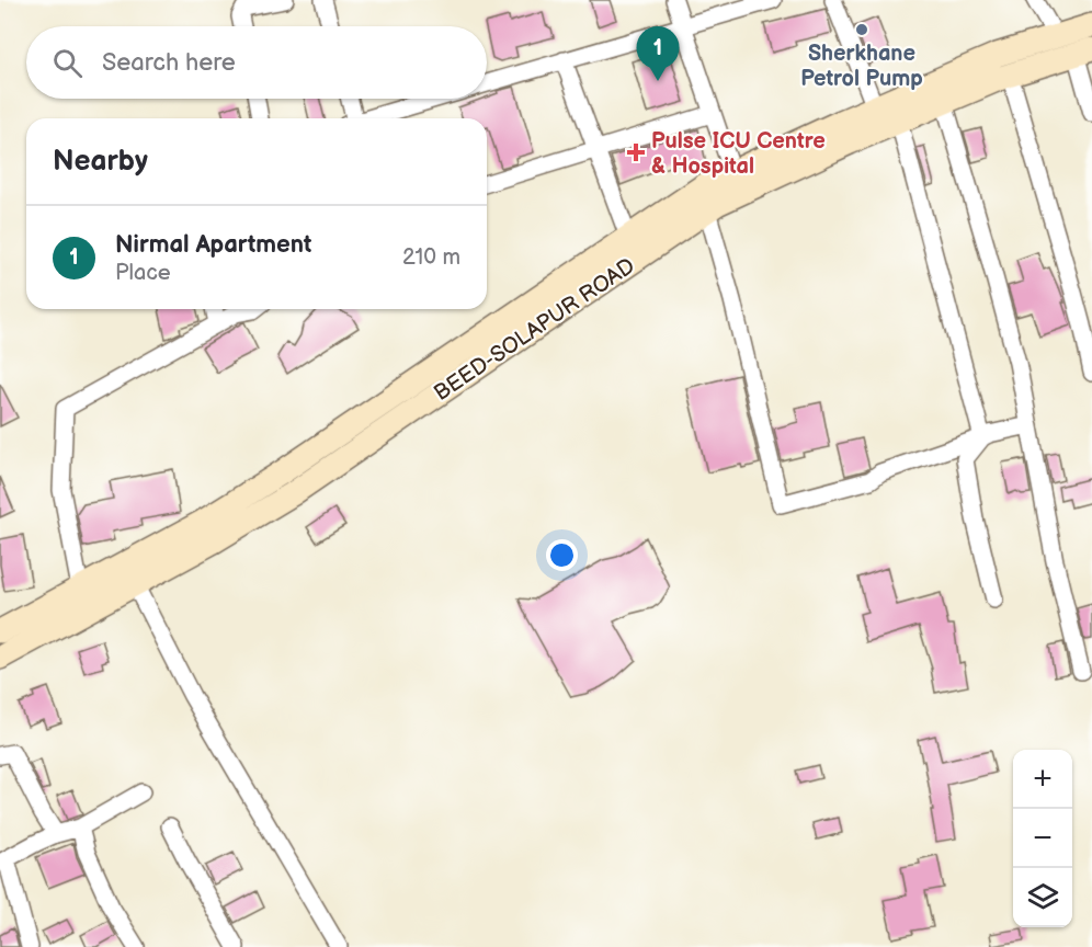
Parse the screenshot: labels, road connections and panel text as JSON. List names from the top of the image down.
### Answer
{
  "streets": {
    "main road": ["BEED-SOLAPUR ROAD"]
  },
  "places": {
    "other": ["Sherkhane Petrol Pump"],
    "health": ["Pulse ICU Centre & Hospital"]
  },
  "page": {
    "pins": "1",
    "search": "Search here",
    "heading": "Nearby",
    "list": [
      {
        "mark": "1",
        "name": "Nirmal Apartment",
        "note": "Place",
        "value": "210 m"
      }
    ],
    "map_buttons": ["+", "−"]
  }
}
